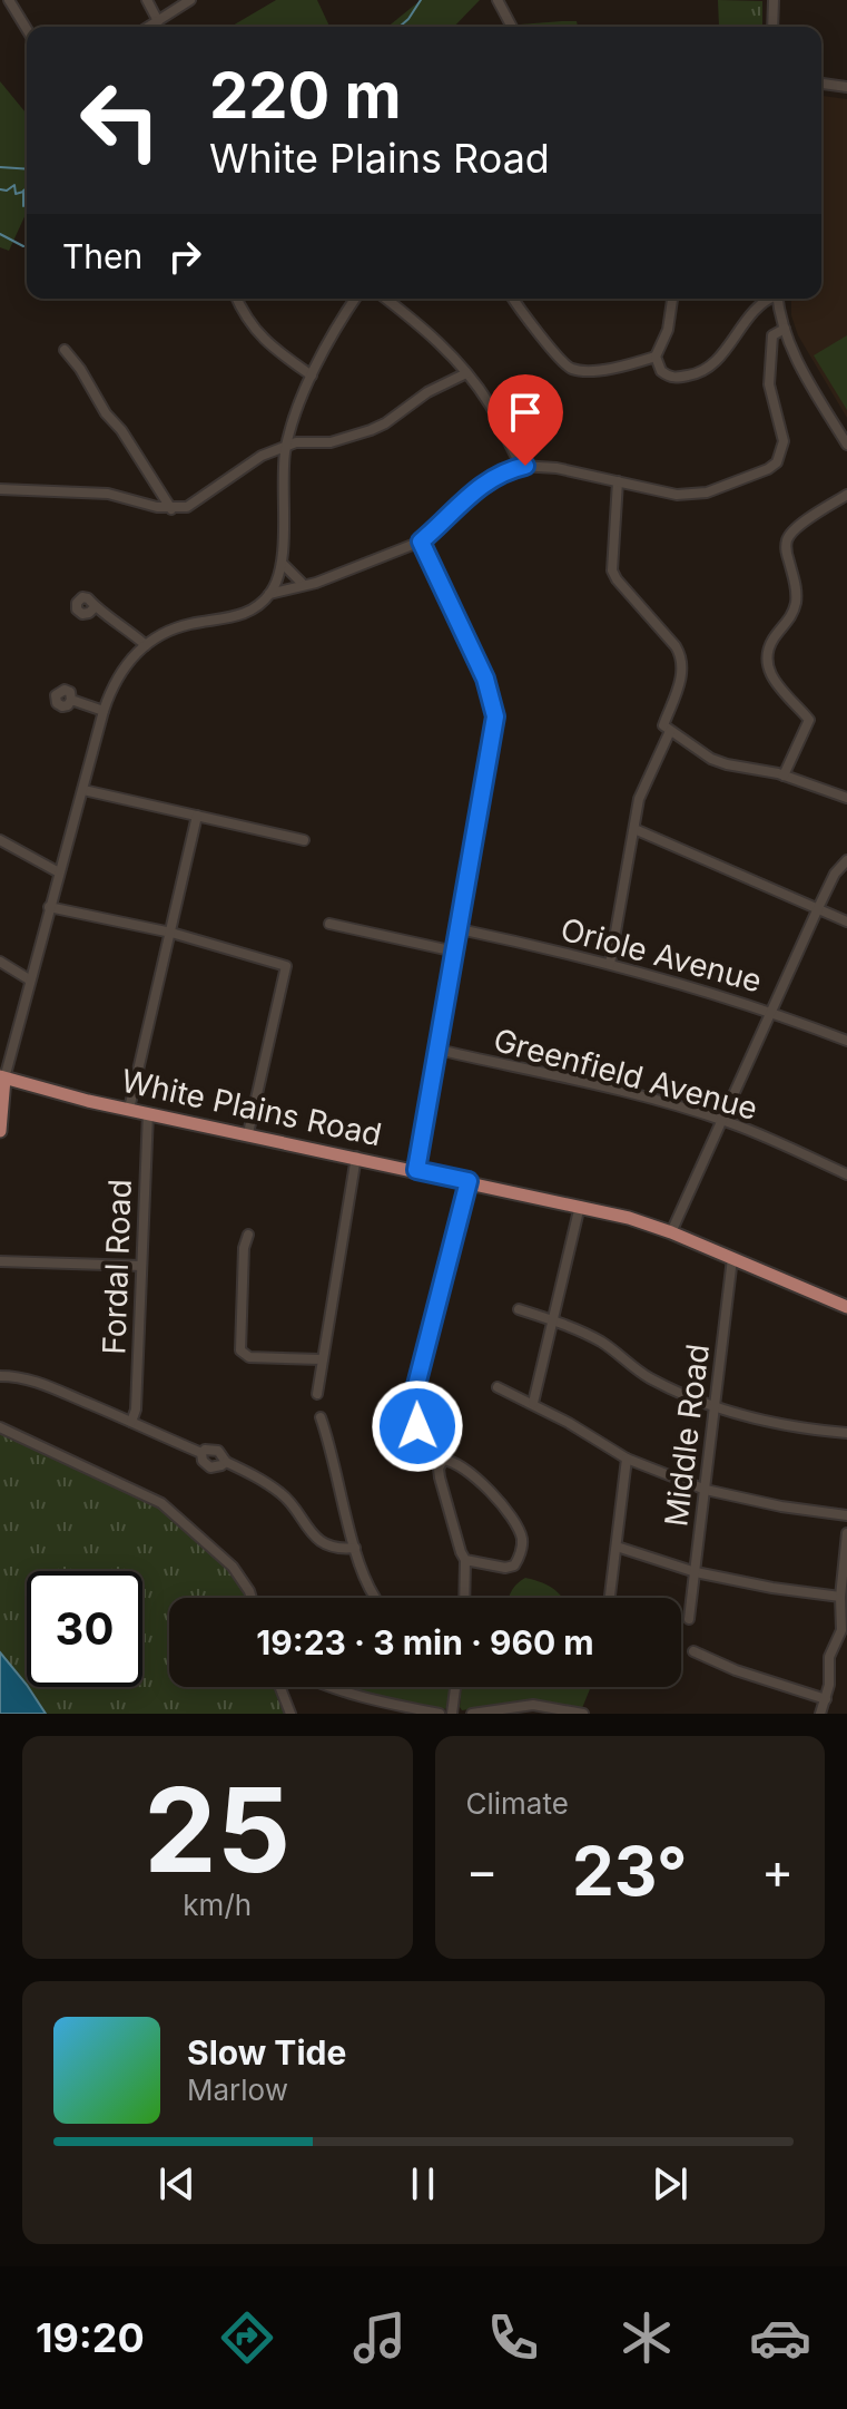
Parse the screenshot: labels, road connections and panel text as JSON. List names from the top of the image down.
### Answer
{
  "streets": {
    "main road": ["White Plains Road"],
    "street": [
      "Oriole Avenue",
      "Greenfield Avenue",
      "Fordal Road",
      "Middle Road"
    ]
  },
  "crossings": [
    ["White Plains Road", "Fordal Road"],
    ["White Plains Road", "Middle Road"]
  ],
  "page": {
    "turn": ["220 m", "White Plains Road"],
    "then": "Then",
    "limit": "30",
    "trip": "19:23 · 3 min · 960 m",
    "tile": [
      ["25", "km/h"],
      "Climate"
    ],
    "heat": ["−", "23°", "+"],
    "song": ["Slow Tide", "Marlow"],
    "tabs": "19:20"
  }
}
